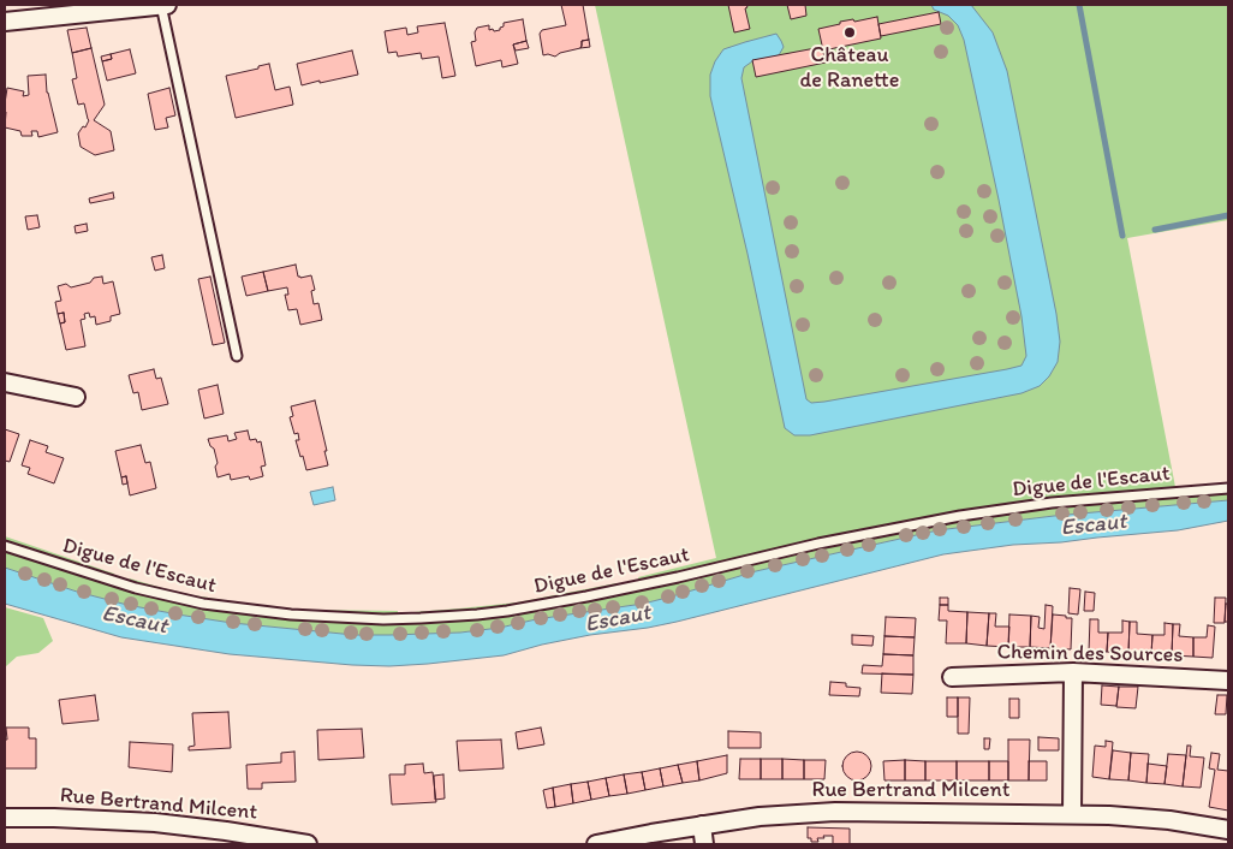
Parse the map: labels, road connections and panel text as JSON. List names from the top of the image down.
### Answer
{
  "streets": {
    "street": ["Chemin des Sources", "Rue Bertrand Milcent"],
    "lane": ["Digue de l'Escaut"]
  },
  "water": ["Escaut"],
  "places": ["Château de Ranette"]
}
